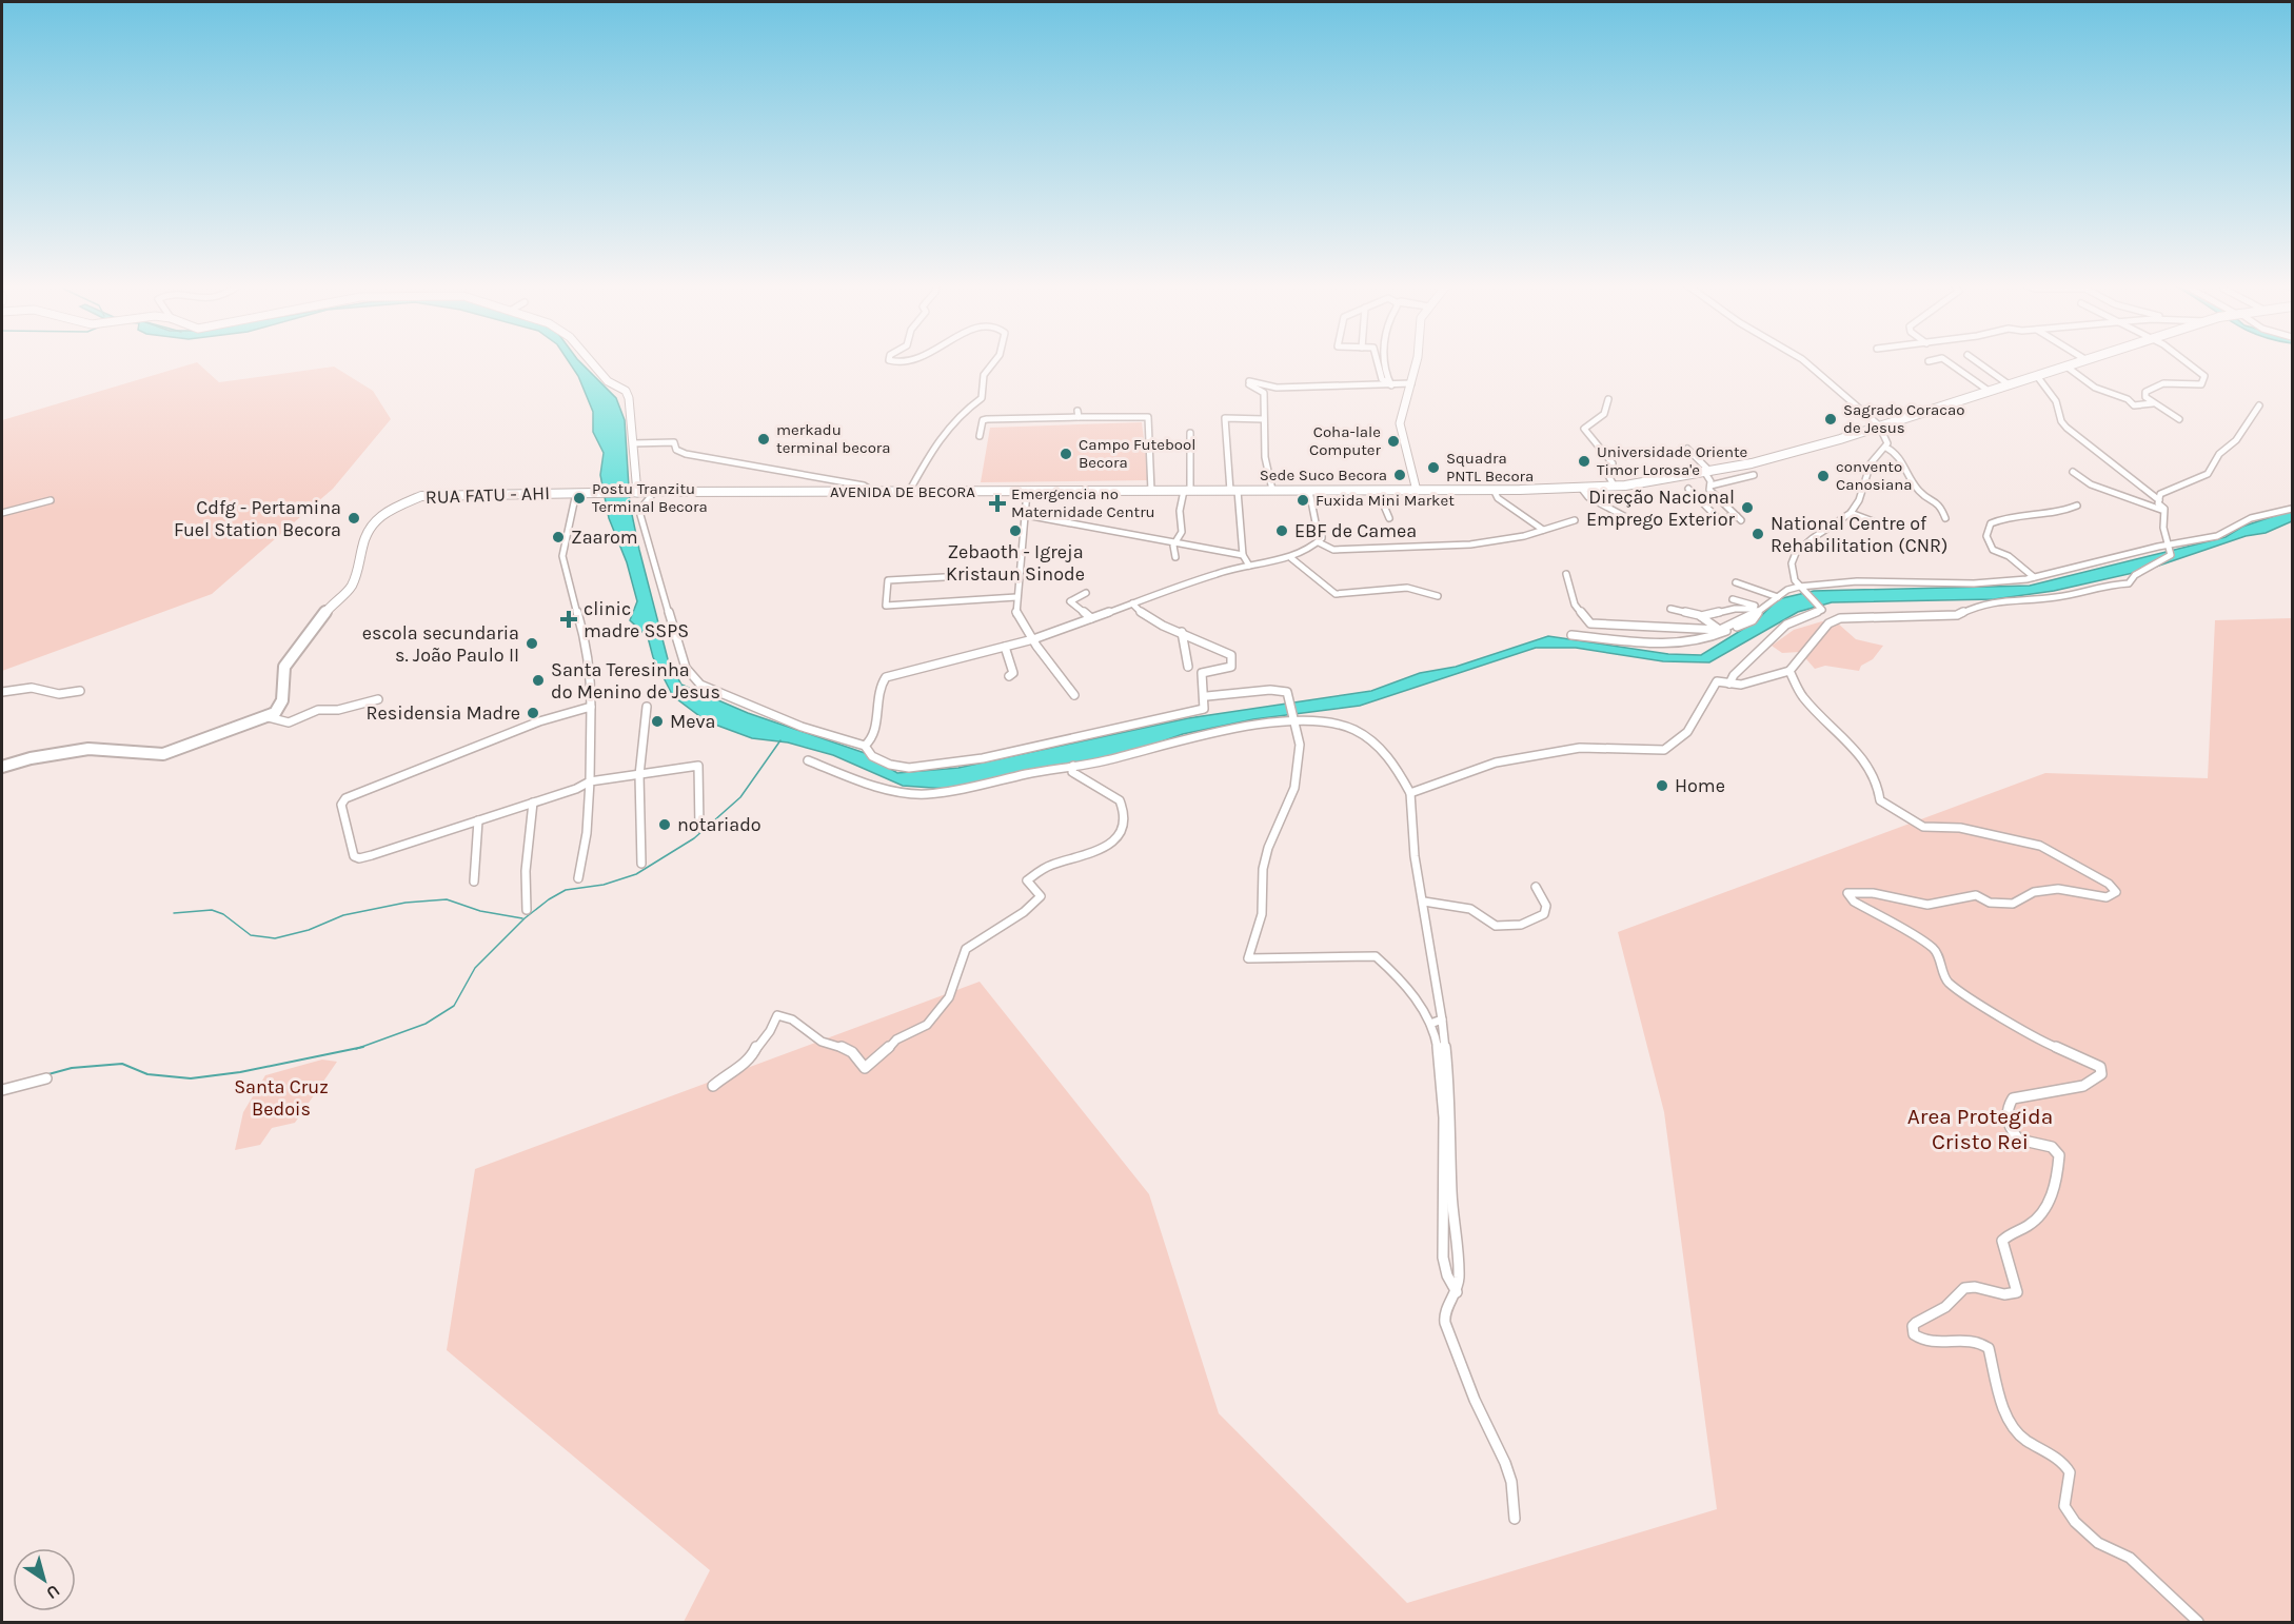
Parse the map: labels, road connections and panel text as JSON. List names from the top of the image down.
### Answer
{
  "streets": {
    "main road": ["AVENIDA DE BECORA", "RUA FATU - AHI"]
  },
  "crossings": [
    ["AVENIDA DE BECORA", "RUA FATU - AHI"]
  ],
  "parks": ["Santa Cruz Bedois", "Area Protegida Cristo Rei"],
  "places": {
    "other": [
      "Sagrado Coracao de Jesus",
      "merkadu terminal becora",
      "Coha-lale Computer",
      "Campo Futebool Becora",
      "Universidade Oriente Timor Lorosa'e",
      "Squadra PNTL Becora",
      "Sede Suco Becora",
      "convento Canosiana",
      "Postu Tranzitu Terminal Becora",
      "Fuxida Mini Market",
      "Direção Nacional Emprego Exterior",
      "Cdfg - Pertamina Fuel Station Becora",
      "Zebaoth - Igreja Kristaun Sinode",
      "EBF de Camea",
      "National Centre of Rehabilitation (CNR)",
      "Zaarom",
      "escola secundaria s. João Paulo II",
      "Santa Teresinha do Menino de Jesus",
      "Residensia Madre",
      "Meva",
      "Home",
      "notariado"
    ],
    "health": ["Emergencia no Maternidade Centru", "clinic madre SSPS"]
  },
  "north": "bottom right"
}
